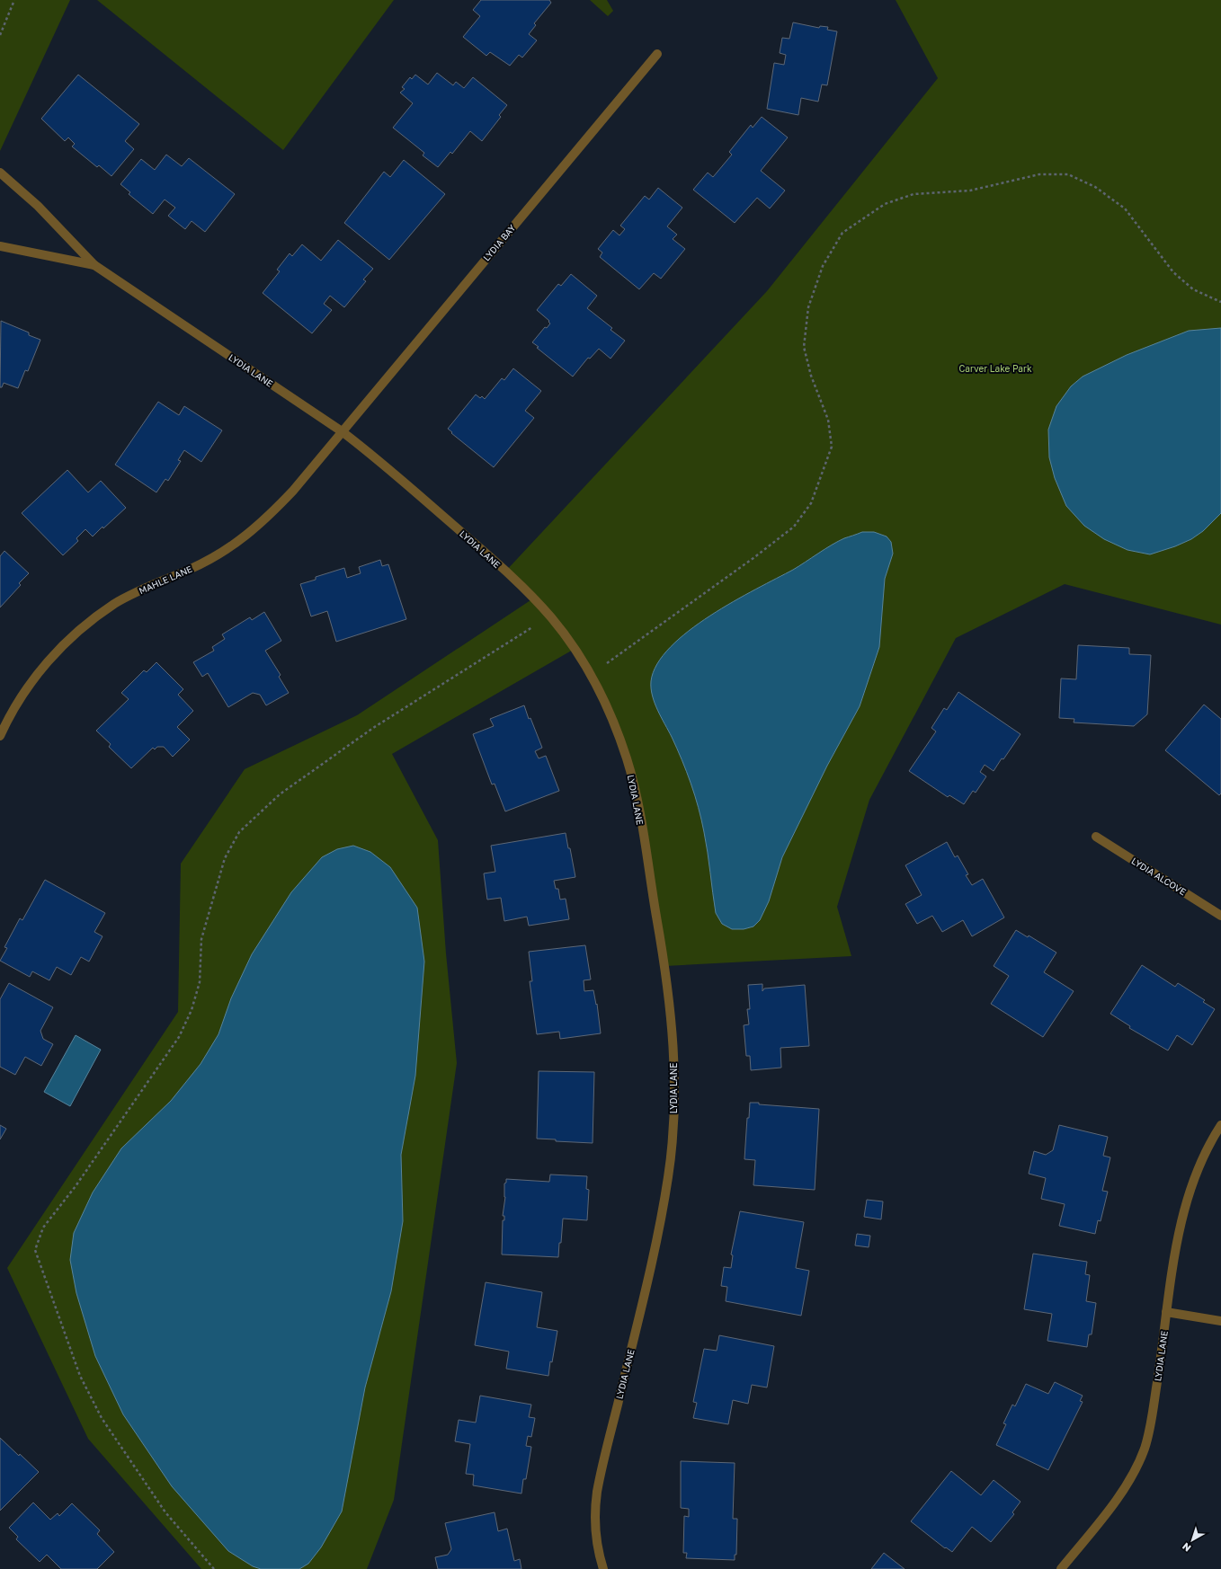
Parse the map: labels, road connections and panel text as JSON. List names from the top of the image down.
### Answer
{
  "streets": {
    "street": [
      "LYDIA BAY",
      "LYDIA LANE",
      "MAHLE LANE",
      "LYDIA ALCOVE"
    ]
  },
  "crossings": [
    ["LYDIA BAY", "LYDIA LANE"],
    ["LYDIA BAY", "MAHLE LANE"],
    ["LYDIA LANE", "MAHLE LANE"]
  ],
  "parks": ["Carver Lake Park"],
  "north": "bottom left"
}
